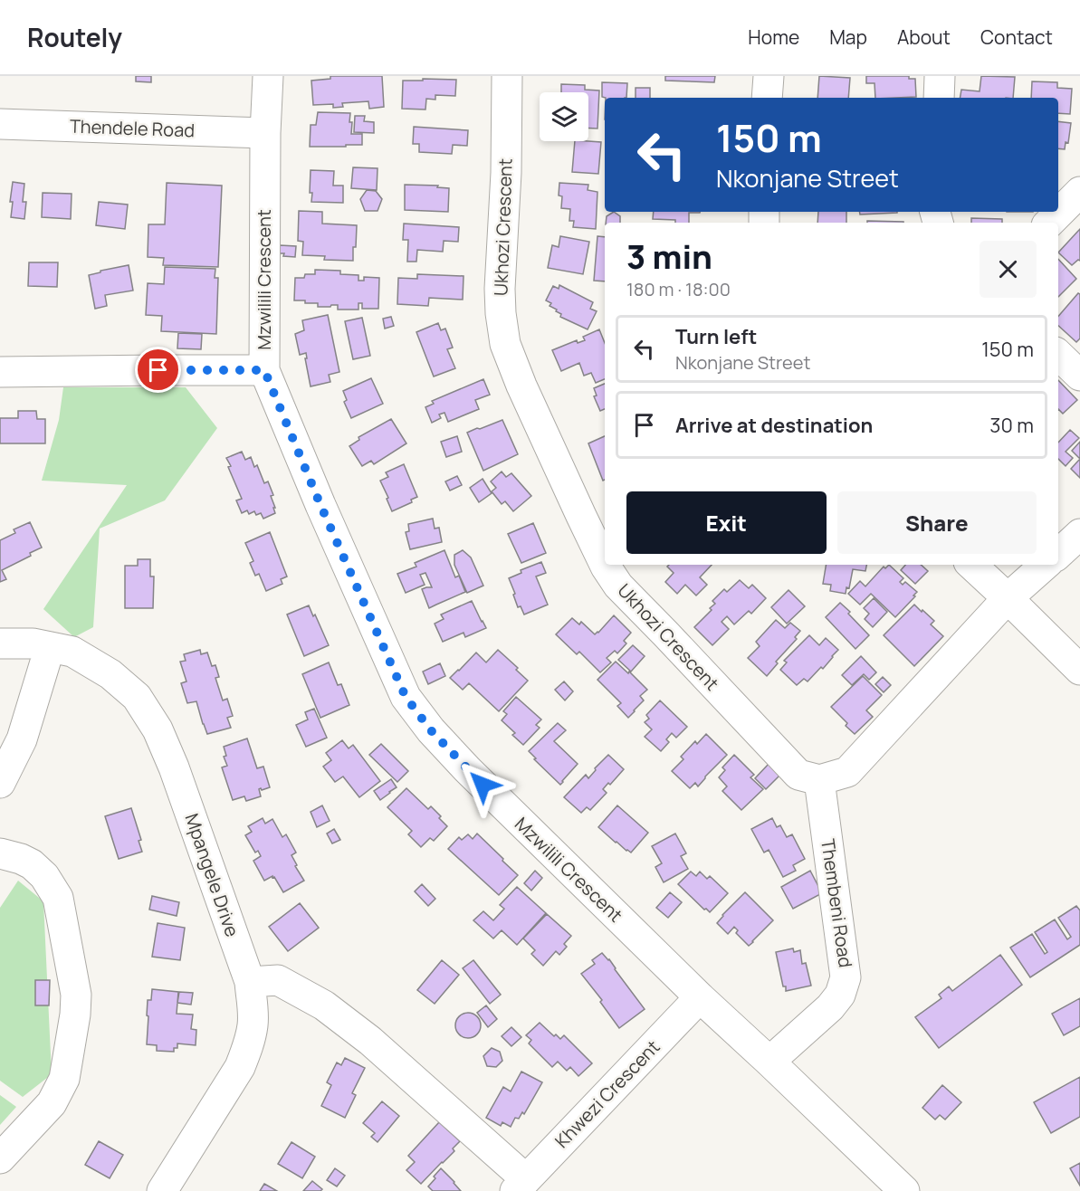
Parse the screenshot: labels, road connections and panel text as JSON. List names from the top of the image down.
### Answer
{
  "streets": {
    "street": [
      "Thendele Road",
      "Ukhozi Crescent",
      "Mzwilili Crescent",
      "Mpangele Drive",
      "Thembeni Road",
      "Khwezi Crescent"
    ]
  },
  "crossings": [
    ["Thendele Road", "Mzwilili Crescent"],
    ["Ukhozi Crescent", "Thembeni Road"],
    ["Mzwilili Crescent", "Thembeni Road"],
    ["Mzwilili Crescent", "Khwezi Crescent"]
  ],
  "page": {
    "header": "Routely",
    "nav": [
      "Home",
      "Map",
      "About",
      "Contact"
    ],
    "turn": ["150 m", "Nkonjane Street"],
    "heading": ["3 min", "180 m · 18:00"],
    "list": [
      {
        "name": "Turn left",
        "note": "Nkonjane Street",
        "value": "150 m"
      },
      {
        "name": "Arrive at destination",
        "value": "30 m"
      }
    ],
    "buttons": ["Exit", "Share"]
  }
}
